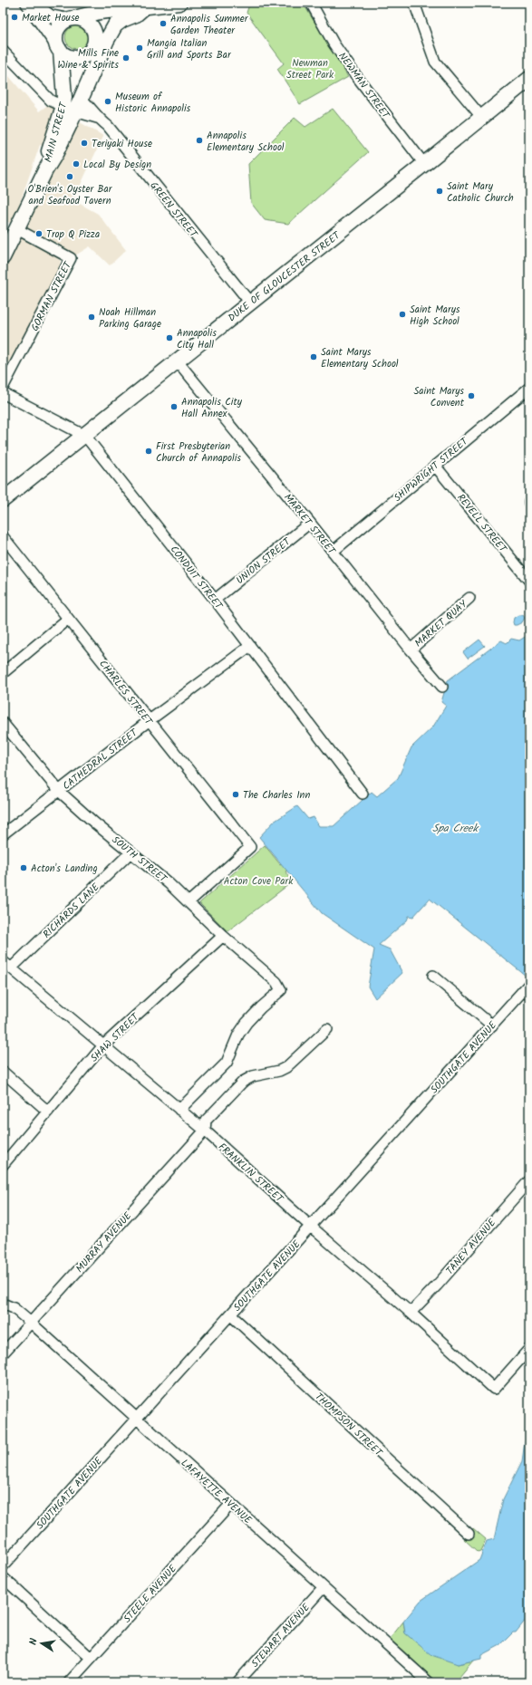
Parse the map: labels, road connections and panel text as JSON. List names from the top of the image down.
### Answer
{
  "streets": {
    "main road": ["MAIN STREET", "DUKE OF GLOUCESTER STREET"],
    "street": [
      "NEWMAN STREET",
      "GREEN STREET",
      "GORMAN STREET",
      "SHIPWRIGHT STREET",
      "REVELL STREET",
      "MARKET STREET",
      "UNION STREET",
      "CONDUIT STREET",
      "MARKET QUAY",
      "CHARLES STREET",
      "CATHEDRAL STREET",
      "SOUTH STREET",
      "RICHARDS LANE",
      "SHAW STREET",
      "SOUTHGATE AVENUE",
      "FRANKLIN STREET",
      "MURRAY AVENUE",
      "TANEY AVENUE",
      "THOMPSON STREET",
      "LAFAYETTE AVENUE",
      "STEELE AVENUE",
      "STEWART AVENUE"
    ]
  },
  "crossings": [
    ["NEWMAN STREET", "DUKE OF GLOUCESTER STREET"],
    ["MAIN STREET", "GREEN STREET"],
    ["MAIN STREET", "GORMAN STREET"],
    ["GREEN STREET", "DUKE OF GLOUCESTER STREET"],
    ["DUKE OF GLOUCESTER STREET", "MARKET STREET"],
    ["DUKE OF GLOUCESTER STREET", "CONDUIT STREET"],
    ["SHIPWRIGHT STREET", "REVELL STREET"],
    ["SHIPWRIGHT STREET", "MARKET STREET"],
    ["MARKET STREET", "UNION STREET"],
    ["MARKET STREET", "MARKET QUAY"],
    ["UNION STREET", "CONDUIT STREET"],
    ["CONDUIT STREET", "CATHEDRAL STREET"],
    ["CHARLES STREET", "CATHEDRAL STREET"],
    ["CHARLES STREET", "SOUTH STREET"],
    ["CATHEDRAL STREET", "SOUTH STREET"],
    ["SOUTH STREET", "RICHARDS LANE"],
    ["SOUTH STREET", "SHAW STREET"],
    ["SOUTH STREET", "FRANKLIN STREET"],
    ["RICHARDS LANE", "FRANKLIN STREET"],
    ["SHAW STREET", "FRANKLIN STREET"],
    ["SOUTHGATE AVENUE", "FRANKLIN STREET"],
    ["SOUTHGATE AVENUE", "THOMPSON STREET"],
    ["SOUTHGATE AVENUE", "LAFAYETTE AVENUE"],
    ["FRANKLIN STREET", "MURRAY AVENUE"],
    ["FRANKLIN STREET", "TANEY AVENUE"],
    ["MURRAY AVENUE", "LAFAYETTE AVENUE"],
    ["LAFAYETTE AVENUE", "STEELE AVENUE"],
    ["LAFAYETTE AVENUE", "STEWART AVENUE"]
  ],
  "water": ["Spa Creek"],
  "parks": ["Newman Street Park", "Acton Cove Park"],
  "places": [
    "Market House",
    "Annapolis Summer Garden Theater",
    "Mangia Italian Grill and Sports Bar",
    "Mills Fine Wine & Spirits",
    "Museum of Historic Annapolis",
    "Annapolis Elementary School",
    "Teriyaki House",
    "Local By Design",
    "O'Brien's Oyster Bar and Seafood Tavern",
    "Saint Mary Catholic Church",
    "Trop Q Pizza",
    "Saint Marys High School",
    "Noah Hillman Parking Garage",
    "Annapolis City Hall",
    "Saint Marys Elementary School",
    "Saint Marys Convent",
    "Annapolis City Hall Annex",
    "First Presbyterian Church of Annapolis",
    "The Charles Inn",
    "Acton's Landing"
  ],
  "north": "left"
}
